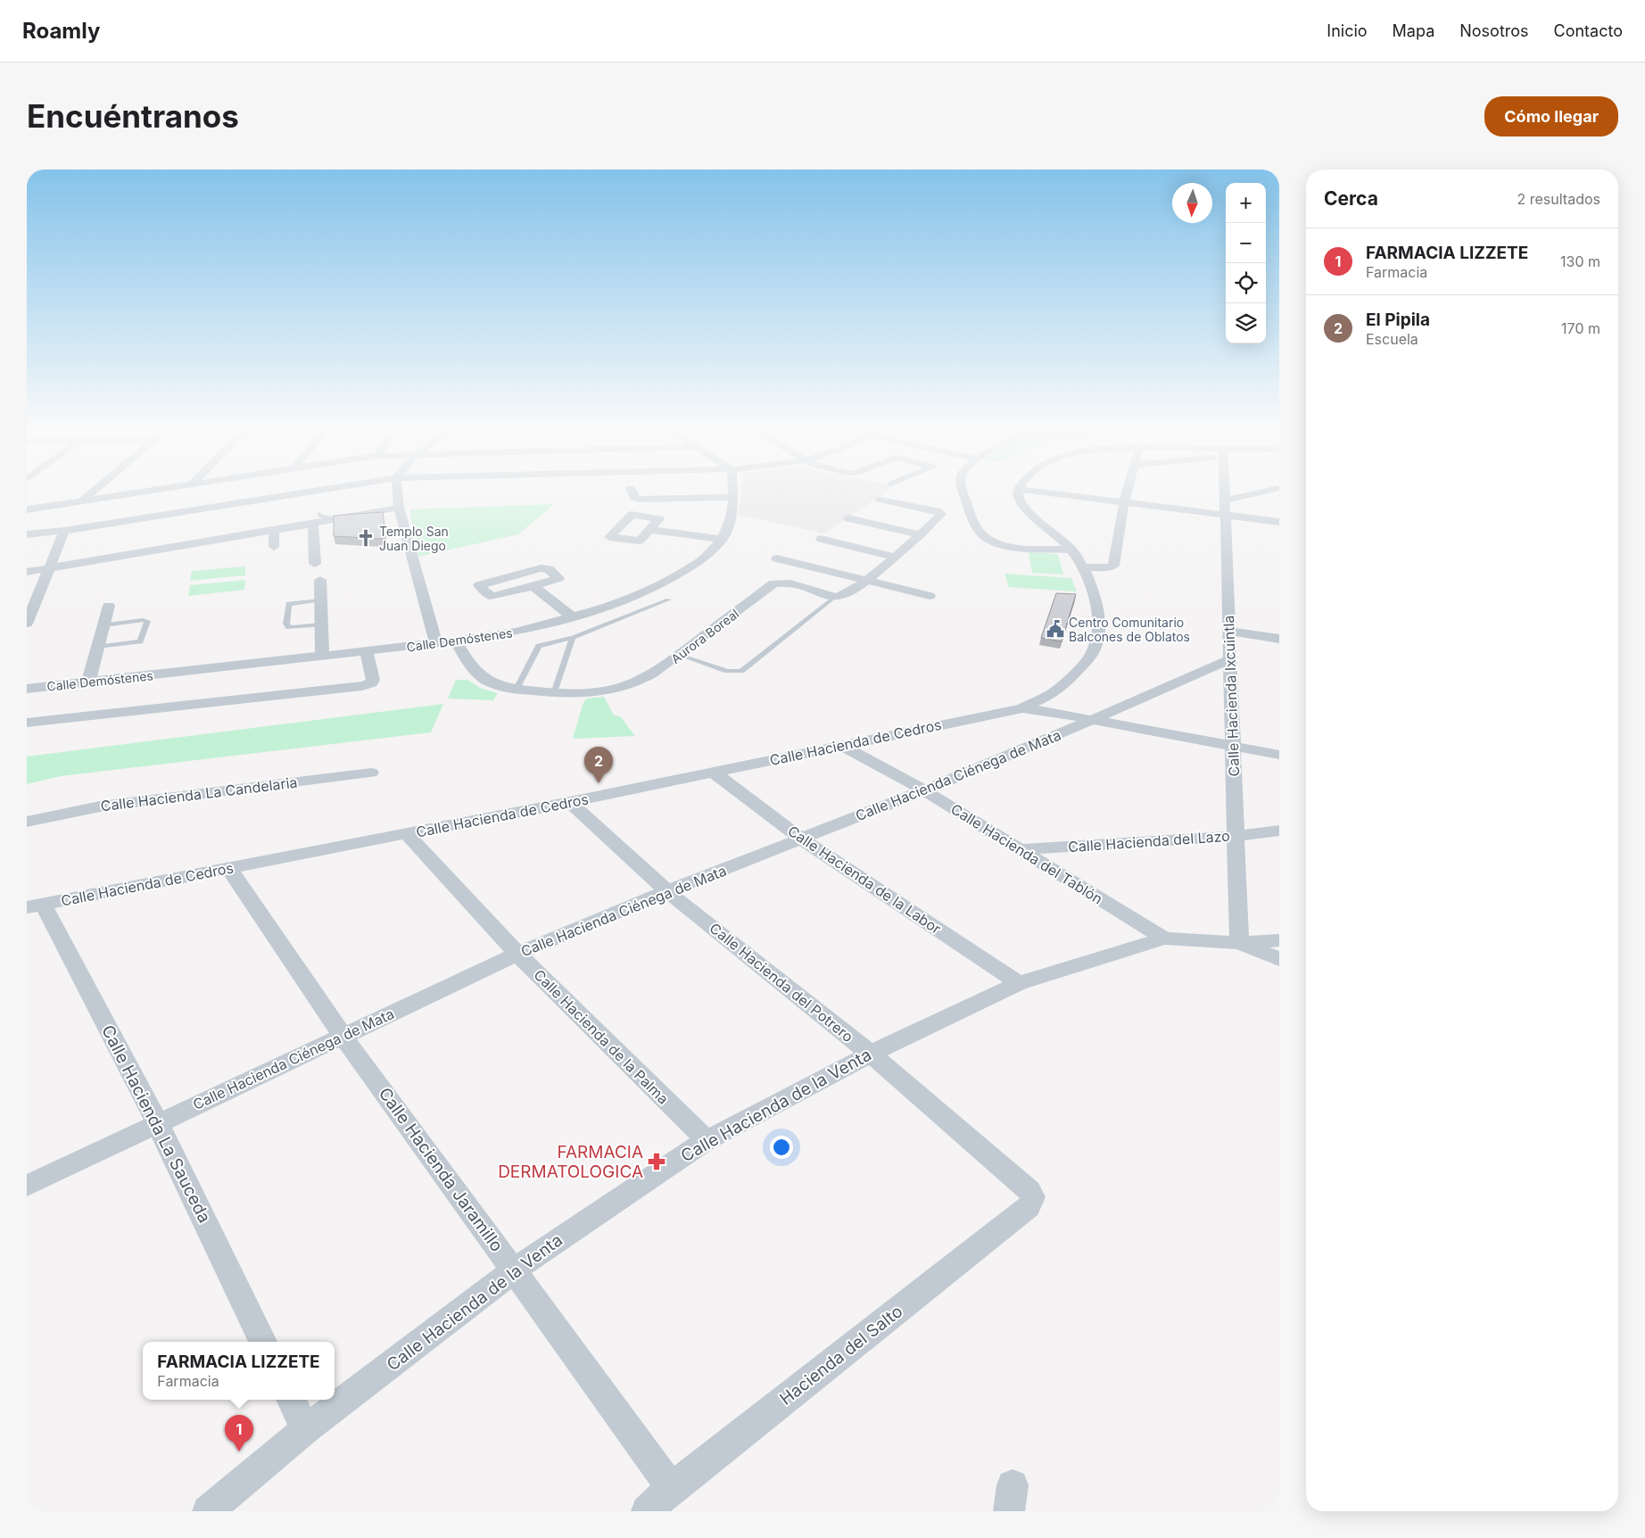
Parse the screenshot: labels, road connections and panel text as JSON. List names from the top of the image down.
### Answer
{
  "streets": {
    "street": [
      "Aurora Boreal",
      "Calle Demóstenes",
      "Calle Hacienda Ixcuintla",
      "Calle Hacienda de Cedros",
      "Calle Hacienda Ciénega de Mata",
      "Calle Hacienda La Candelaria",
      "Calle Hacienda del Lazo",
      "Calle Hacienda del Tablón",
      "Calle Hacienda de la Labor",
      "Calle Hacienda del Potrero",
      "Calle Hacienda de la Palma",
      "Calle Hacienda de la Venta",
      "Calle Hacienda La Sauceda",
      "Calle Hacienda Jaramillo",
      "Hacienda del Salto"
    ]
  },
  "crossings": [
    ["Aurora Boreal", "Calle Demóstenes"],
    ["Calle Hacienda Ixcuintla", "Calle Hacienda Ciénega de Mata"],
    ["Calle Hacienda Ixcuintla", "Calle Hacienda del Lazo"],
    ["Calle Hacienda Ixcuintla", "Calle Hacienda de la Venta"],
    ["Calle Hacienda de Cedros", "Calle Hacienda del Tablón"],
    ["Calle Hacienda de Cedros", "Calle Hacienda de la Labor"],
    ["Calle Hacienda de Cedros", "Calle Hacienda del Potrero"],
    ["Calle Hacienda de Cedros", "Calle Hacienda de la Palma"],
    ["Calle Hacienda de Cedros", "Calle Hacienda La Sauceda"],
    ["Calle Hacienda de Cedros", "Calle Hacienda Jaramillo"],
    ["Calle Hacienda Ciénega de Mata", "Calle Hacienda del Tablón"],
    ["Calle Hacienda Ciénega de Mata", "Calle Hacienda de la Labor"],
    ["Calle Hacienda Ciénega de Mata", "Calle Hacienda del Potrero"],
    ["Calle Hacienda Ciénega de Mata", "Calle Hacienda de la Palma"],
    ["Calle Hacienda Ciénega de Mata", "Calle Hacienda La Sauceda"],
    ["Calle Hacienda Ciénega de Mata", "Calle Hacienda Jaramillo"],
    ["Calle Hacienda del Lazo", "Calle Hacienda del Tablón"],
    ["Calle Hacienda del Tablón", "Calle Hacienda de la Venta"],
    ["Calle Hacienda de la Labor", "Calle Hacienda de la Venta"],
    ["Calle Hacienda del Potrero", "Calle Hacienda de la Venta"],
    ["Calle Hacienda del Potrero", "Hacienda del Salto"],
    ["Calle Hacienda de la Palma", "Calle Hacienda de la Venta"],
    ["Calle Hacienda de la Venta", "Calle Hacienda Jaramillo"],
    ["Calle Hacienda Jaramillo", "Hacienda del Salto"]
  ],
  "places": {
    "church": ["Templo San Juan Diego"],
    "public building": ["Centro Comunitario Balcones de Oblatos"],
    "pharmacy": ["FARMACIA DERMATOLOGICA"]
  },
  "north": "bottom",
  "page": {
    "header": "Roamly",
    "nav": [
      "Inicio",
      "Mapa",
      "Nosotros",
      "Contacto"
    ],
    "buttons": "Cómo llegar",
    "title": "Encuéntranos",
    "heading": ["Cerca", "2 resultados"],
    "map_buttons": ["+", "−"],
    "list": [
      {
        "mark": "1",
        "name": "FARMACIA LIZZETE",
        "note": "Farmacia",
        "value": "130 m"
      },
      {
        "mark": "2",
        "name": "El Pipila",
        "note": "Escuela",
        "value": "170 m"
      }
    ],
    "pins": ["2", "1"],
    "popup": ["FARMACIA LIZZETE", "Farmacia"]
  }
}
